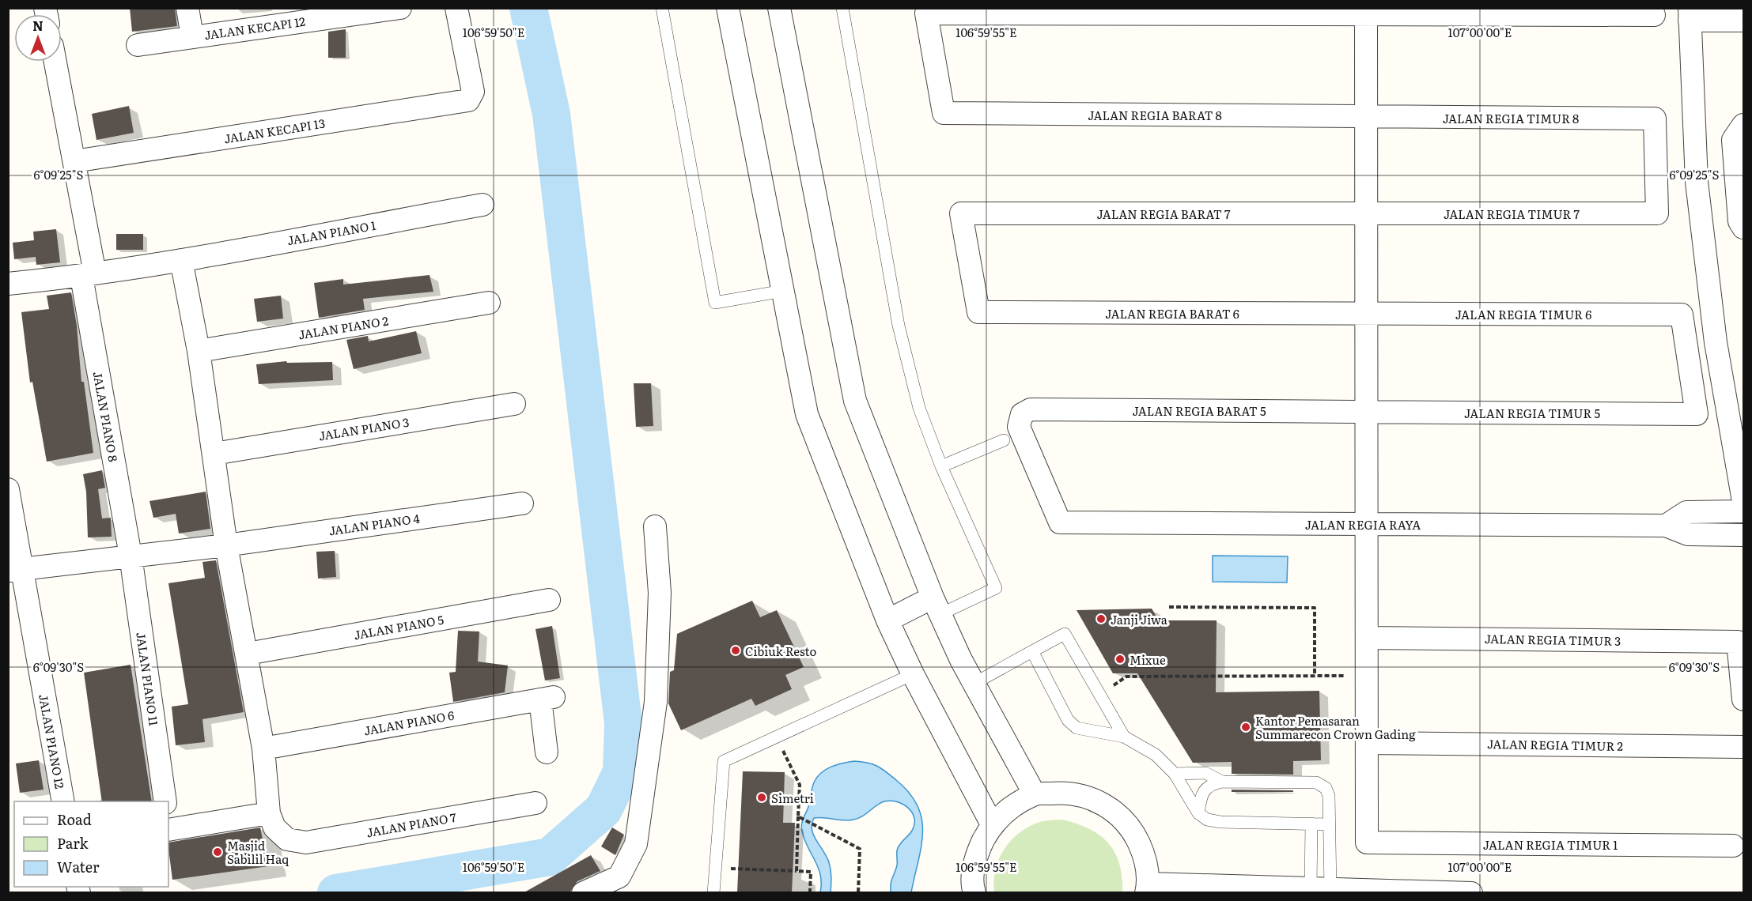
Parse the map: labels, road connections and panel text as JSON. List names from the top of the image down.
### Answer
{
  "streets": {
    "street": [
      "JALAN KECAPI 12",
      "JALAN REGIA BARAT 8",
      "JALAN REGIA TIMUR 8",
      "JALAN KECAPI 13",
      "JALAN REGIA BARAT 7",
      "JALAN REGIA TIMUR 7",
      "JALAN PIANO 1",
      "JALAN REGIA BARAT 6",
      "JALAN REGIA TIMUR 6",
      "JALAN PIANO 2",
      "JALAN REGIA BARAT 5",
      "JALAN REGIA TIMUR 5",
      "JALAN PIANO 8",
      "JALAN PIANO 3",
      "JALAN PIANO 4",
      "JALAN REGIA RAYA",
      "JALAN PIANO 5",
      "JALAN REGIA TIMUR 3",
      "JALAN PIANO 11",
      "JALAN PIANO 6",
      "JALAN PIANO 12",
      "JALAN REGIA TIMUR 2",
      "JALAN PIANO 7",
      "JALAN REGIA TIMUR 1"
    ]
  },
  "crossings": [
    ["JALAN REGIA BARAT 8", "JALAN REGIA TIMUR 8"],
    ["JALAN REGIA TIMUR 8", "JALAN REGIA TIMUR 7"],
    ["JALAN KECAPI 13", "JALAN PIANO 8"],
    ["JALAN REGIA BARAT 7", "JALAN REGIA TIMUR 7"],
    ["JALAN REGIA BARAT 7", "JALAN REGIA BARAT 6"],
    ["JALAN PIANO 1", "JALAN PIANO 8"],
    ["JALAN REGIA BARAT 6", "JALAN REGIA TIMUR 6"],
    ["JALAN REGIA TIMUR 6", "JALAN REGIA TIMUR 5"],
    ["JALAN REGIA BARAT 5", "JALAN REGIA TIMUR 5"],
    ["JALAN REGIA BARAT 5", "JALAN REGIA RAYA"],
    ["JALAN PIANO 8", "JALAN PIANO 4"],
    ["JALAN PIANO 8", "JALAN PIANO 11"],
    ["JALAN PIANO 4", "JALAN PIANO 11"],
    ["JALAN PIANO 4", "JALAN PIANO 12"],
    ["JALAN REGIA TIMUR 2", "JALAN REGIA TIMUR 1"]
  ],
  "places": [
    "Janji Jiwa",
    "Cibiuk Resto",
    "Mixue",
    "Kantor Pemasaran Summarecon Crown Gading",
    "Simetri",
    "Masjid Sabilil Haq"
  ],
  "legend": ["Road", "Park", "Water"],
  "north": "top",
  "coordinates": [
    "106°59'50\"E",
    "106°59'55\"E",
    "107°00'00\"E",
    "6°09'25\"S",
    "6°09'30\"S"
  ]
}
